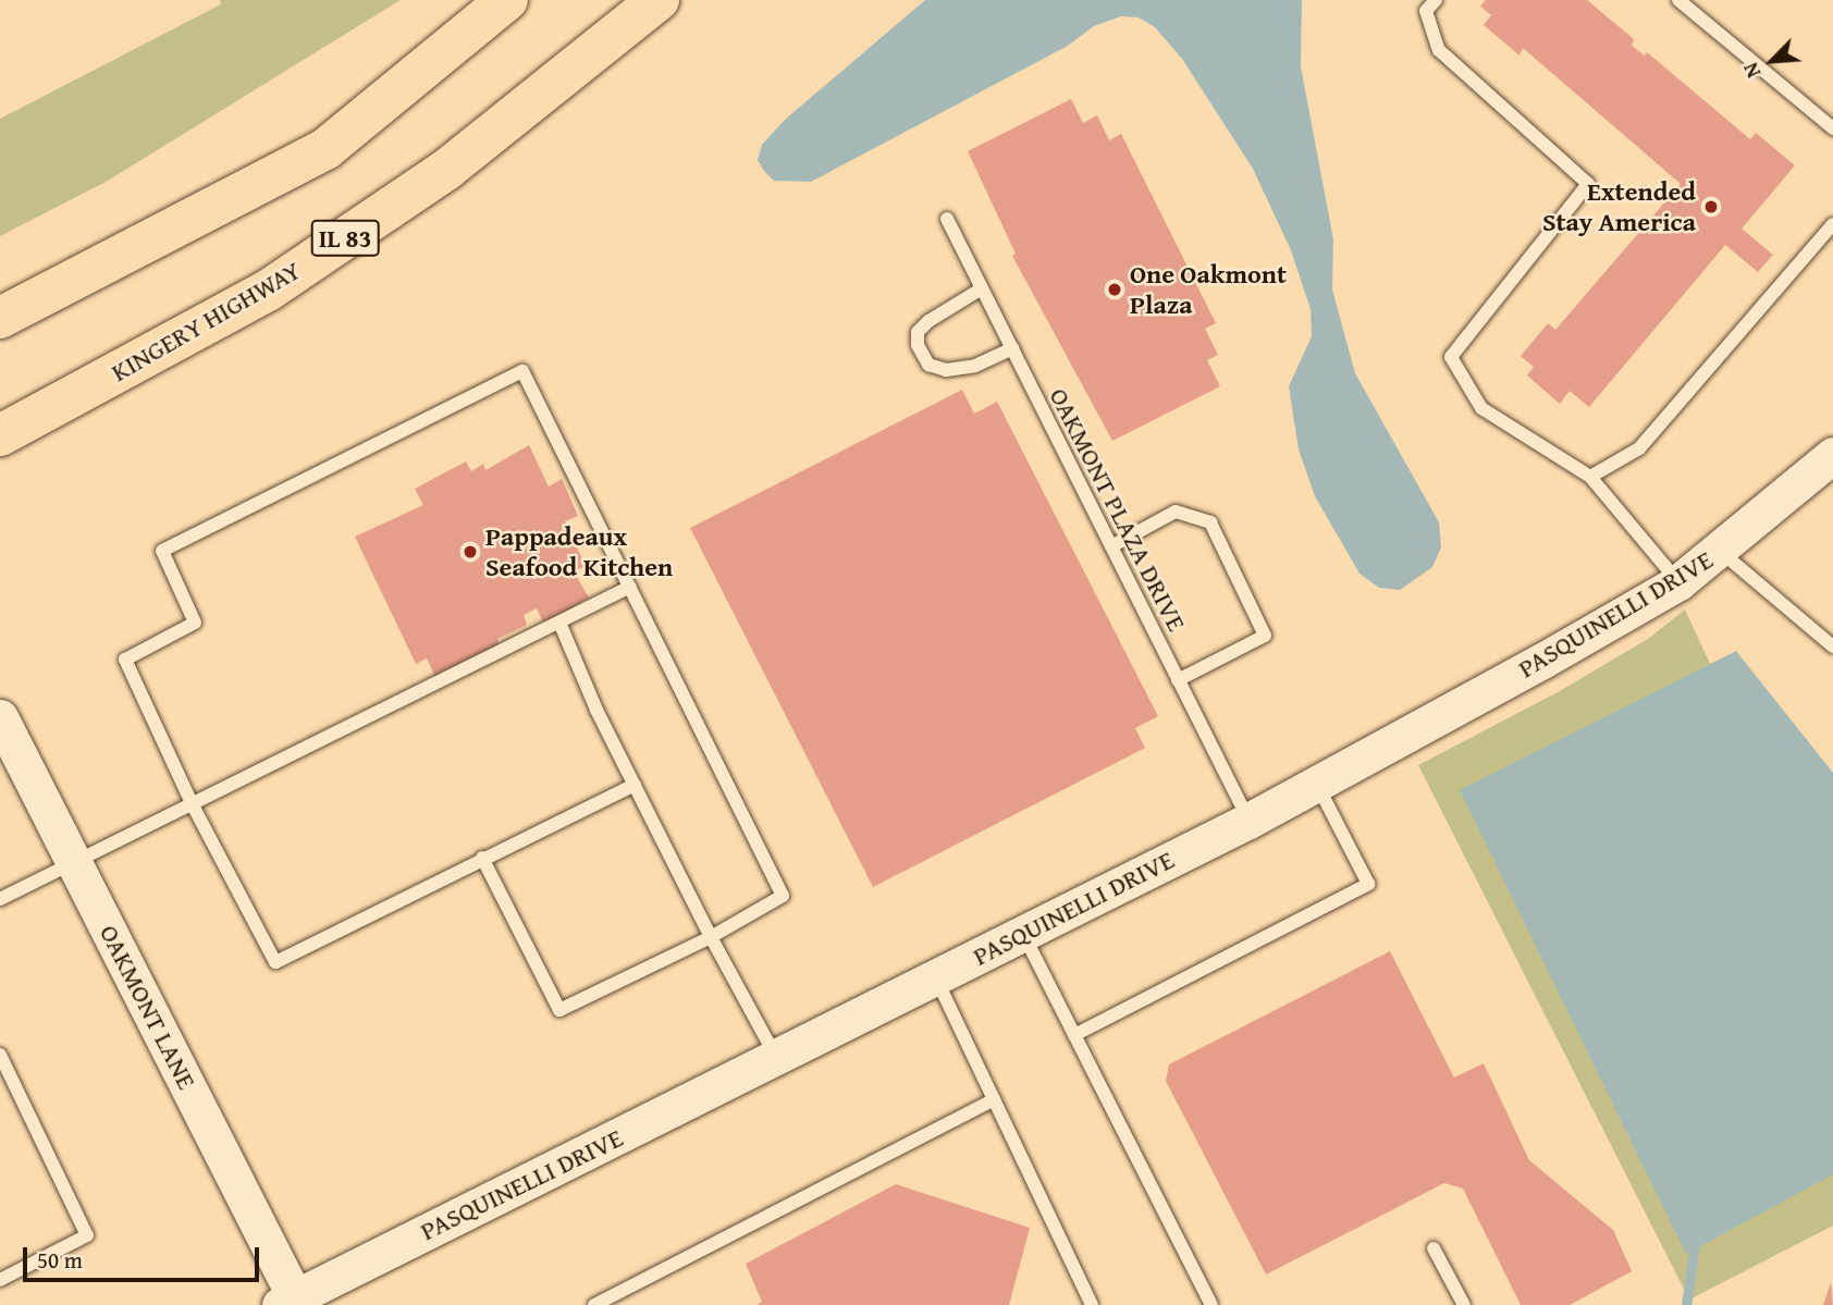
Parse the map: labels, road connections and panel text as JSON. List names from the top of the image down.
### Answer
{
  "streets": {
    "highway": ["IL 83", "KINGERY HIGHWAY"],
    "street": ["PASQUINELLI DRIVE", "OAKMONT LANE"],
    "lane": ["OAKMONT PLAZA DRIVE"]
  },
  "crossings": [
    ["OAKMONT PLAZA DRIVE", "PASQUINELLI DRIVE"],
    ["PASQUINELLI DRIVE", "OAKMONT LANE"]
  ],
  "places": ["Extended Stay America", "One Oakmont Plaza", "Pappadeaux Seafood Kitchen"],
  "scale_bar": "50 m",
  "north": "bottom left"
}
